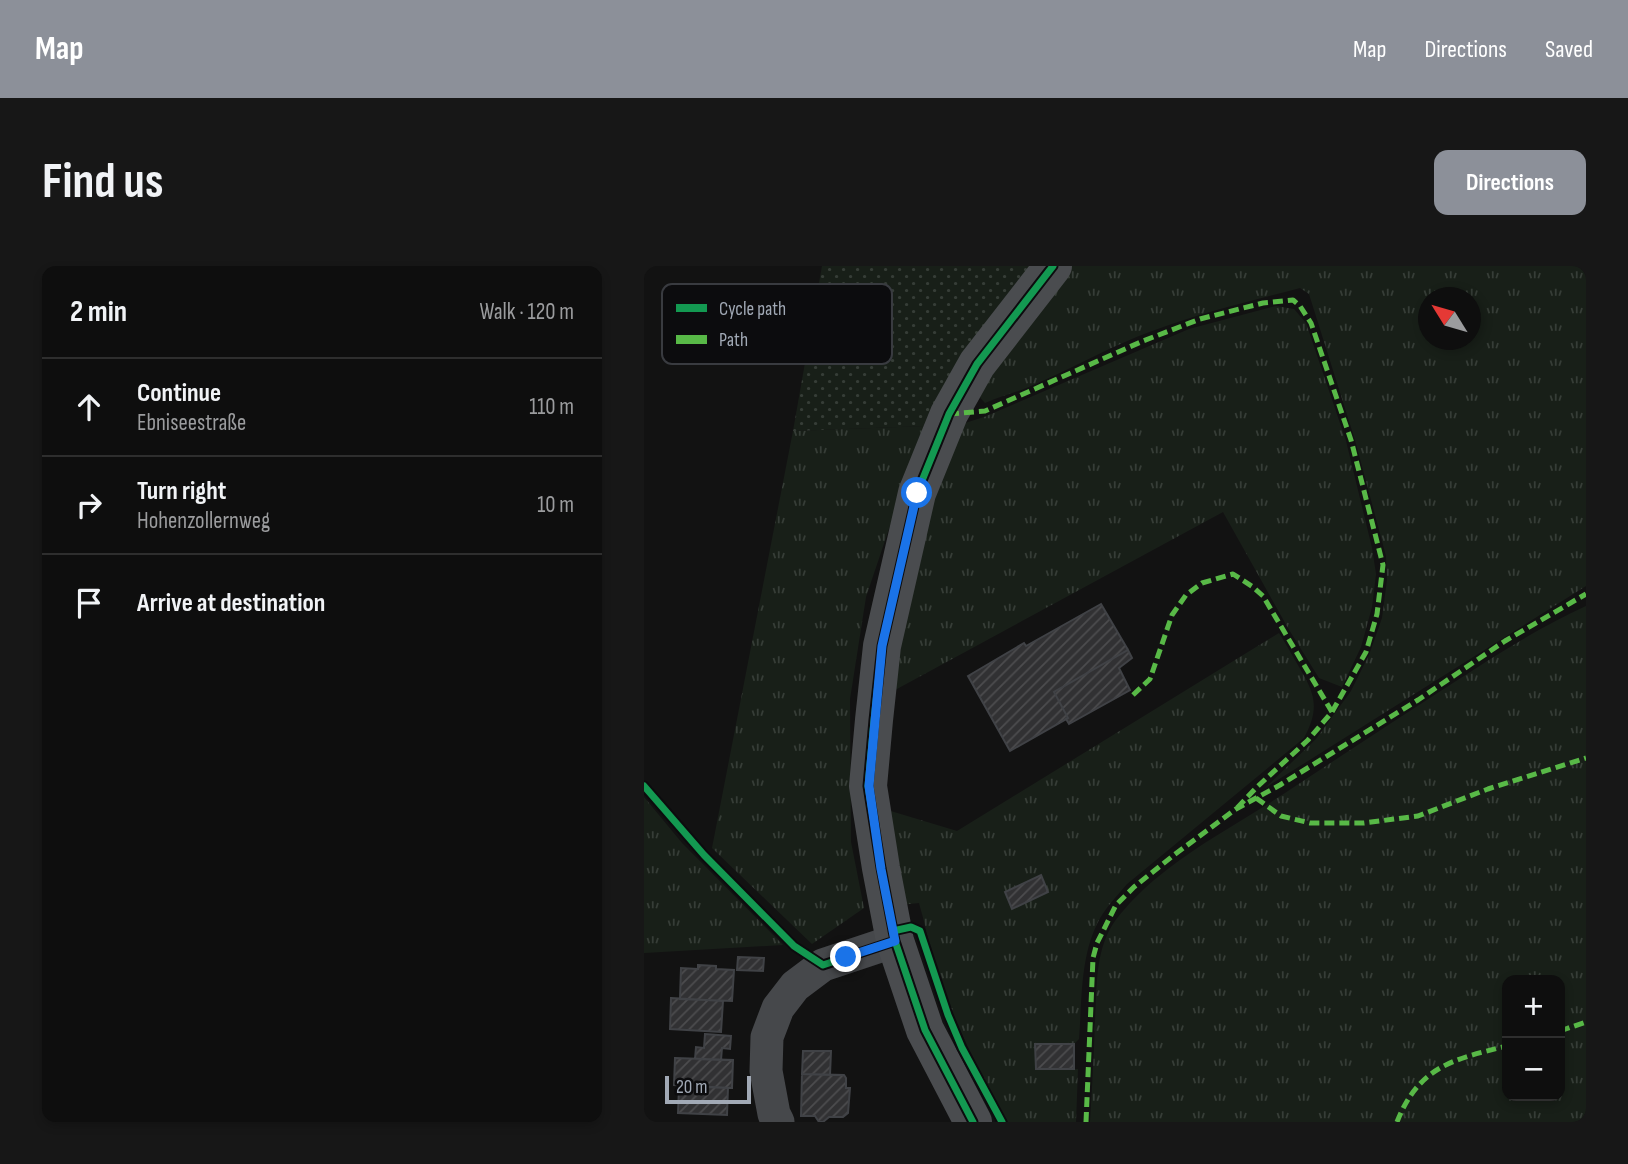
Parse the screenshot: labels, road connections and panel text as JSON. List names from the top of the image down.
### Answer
{
  "legend": ["Cycle path", "Path"],
  "scale_bar": "20 m",
  "north": "top left",
  "page": {
    "header": "Map",
    "nav": ["Map", "Directions", "Saved"],
    "buttons": "Directions",
    "title": "Find us",
    "heading": ["2 min", "Walk · 120 m"],
    "list": [
      ["Continue", "Ebniseestraße", "110 m"],
      ["Turn right", "Hohenzollernweg", "10 m"],
      "Arrive at destination"
    ],
    "map_buttons": ["+", "−"],
    "scale": "20 m"
  }
}
